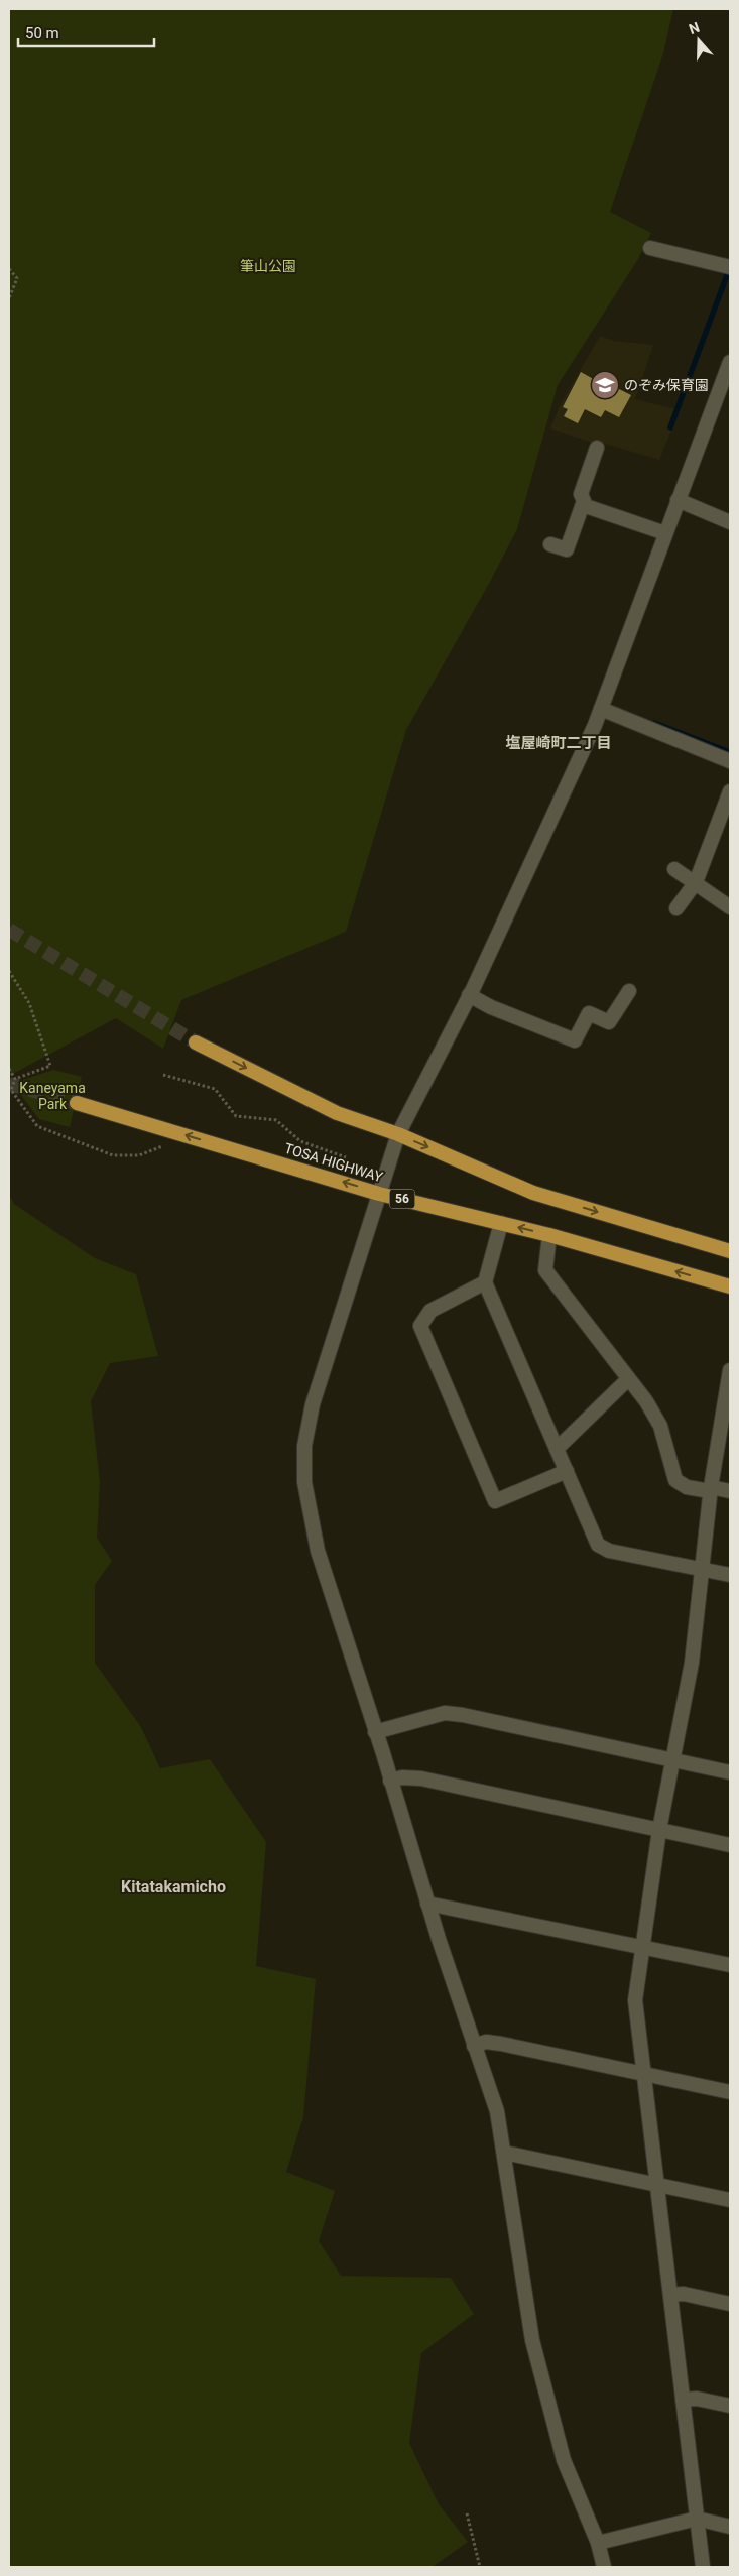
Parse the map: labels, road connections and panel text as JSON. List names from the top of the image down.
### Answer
{
  "streets": {
    "highway": ["TOSA HIGHWAY", "56"]
  },
  "districts": ["塩屋崎町二丁目", "Kitatakamicho"],
  "parks": ["筆山公園", "Kaneyama Park"],
  "places": {
    "school or university": ["のぞみ保育園"]
  },
  "scale_bar": "50 m",
  "north": "top"
}
